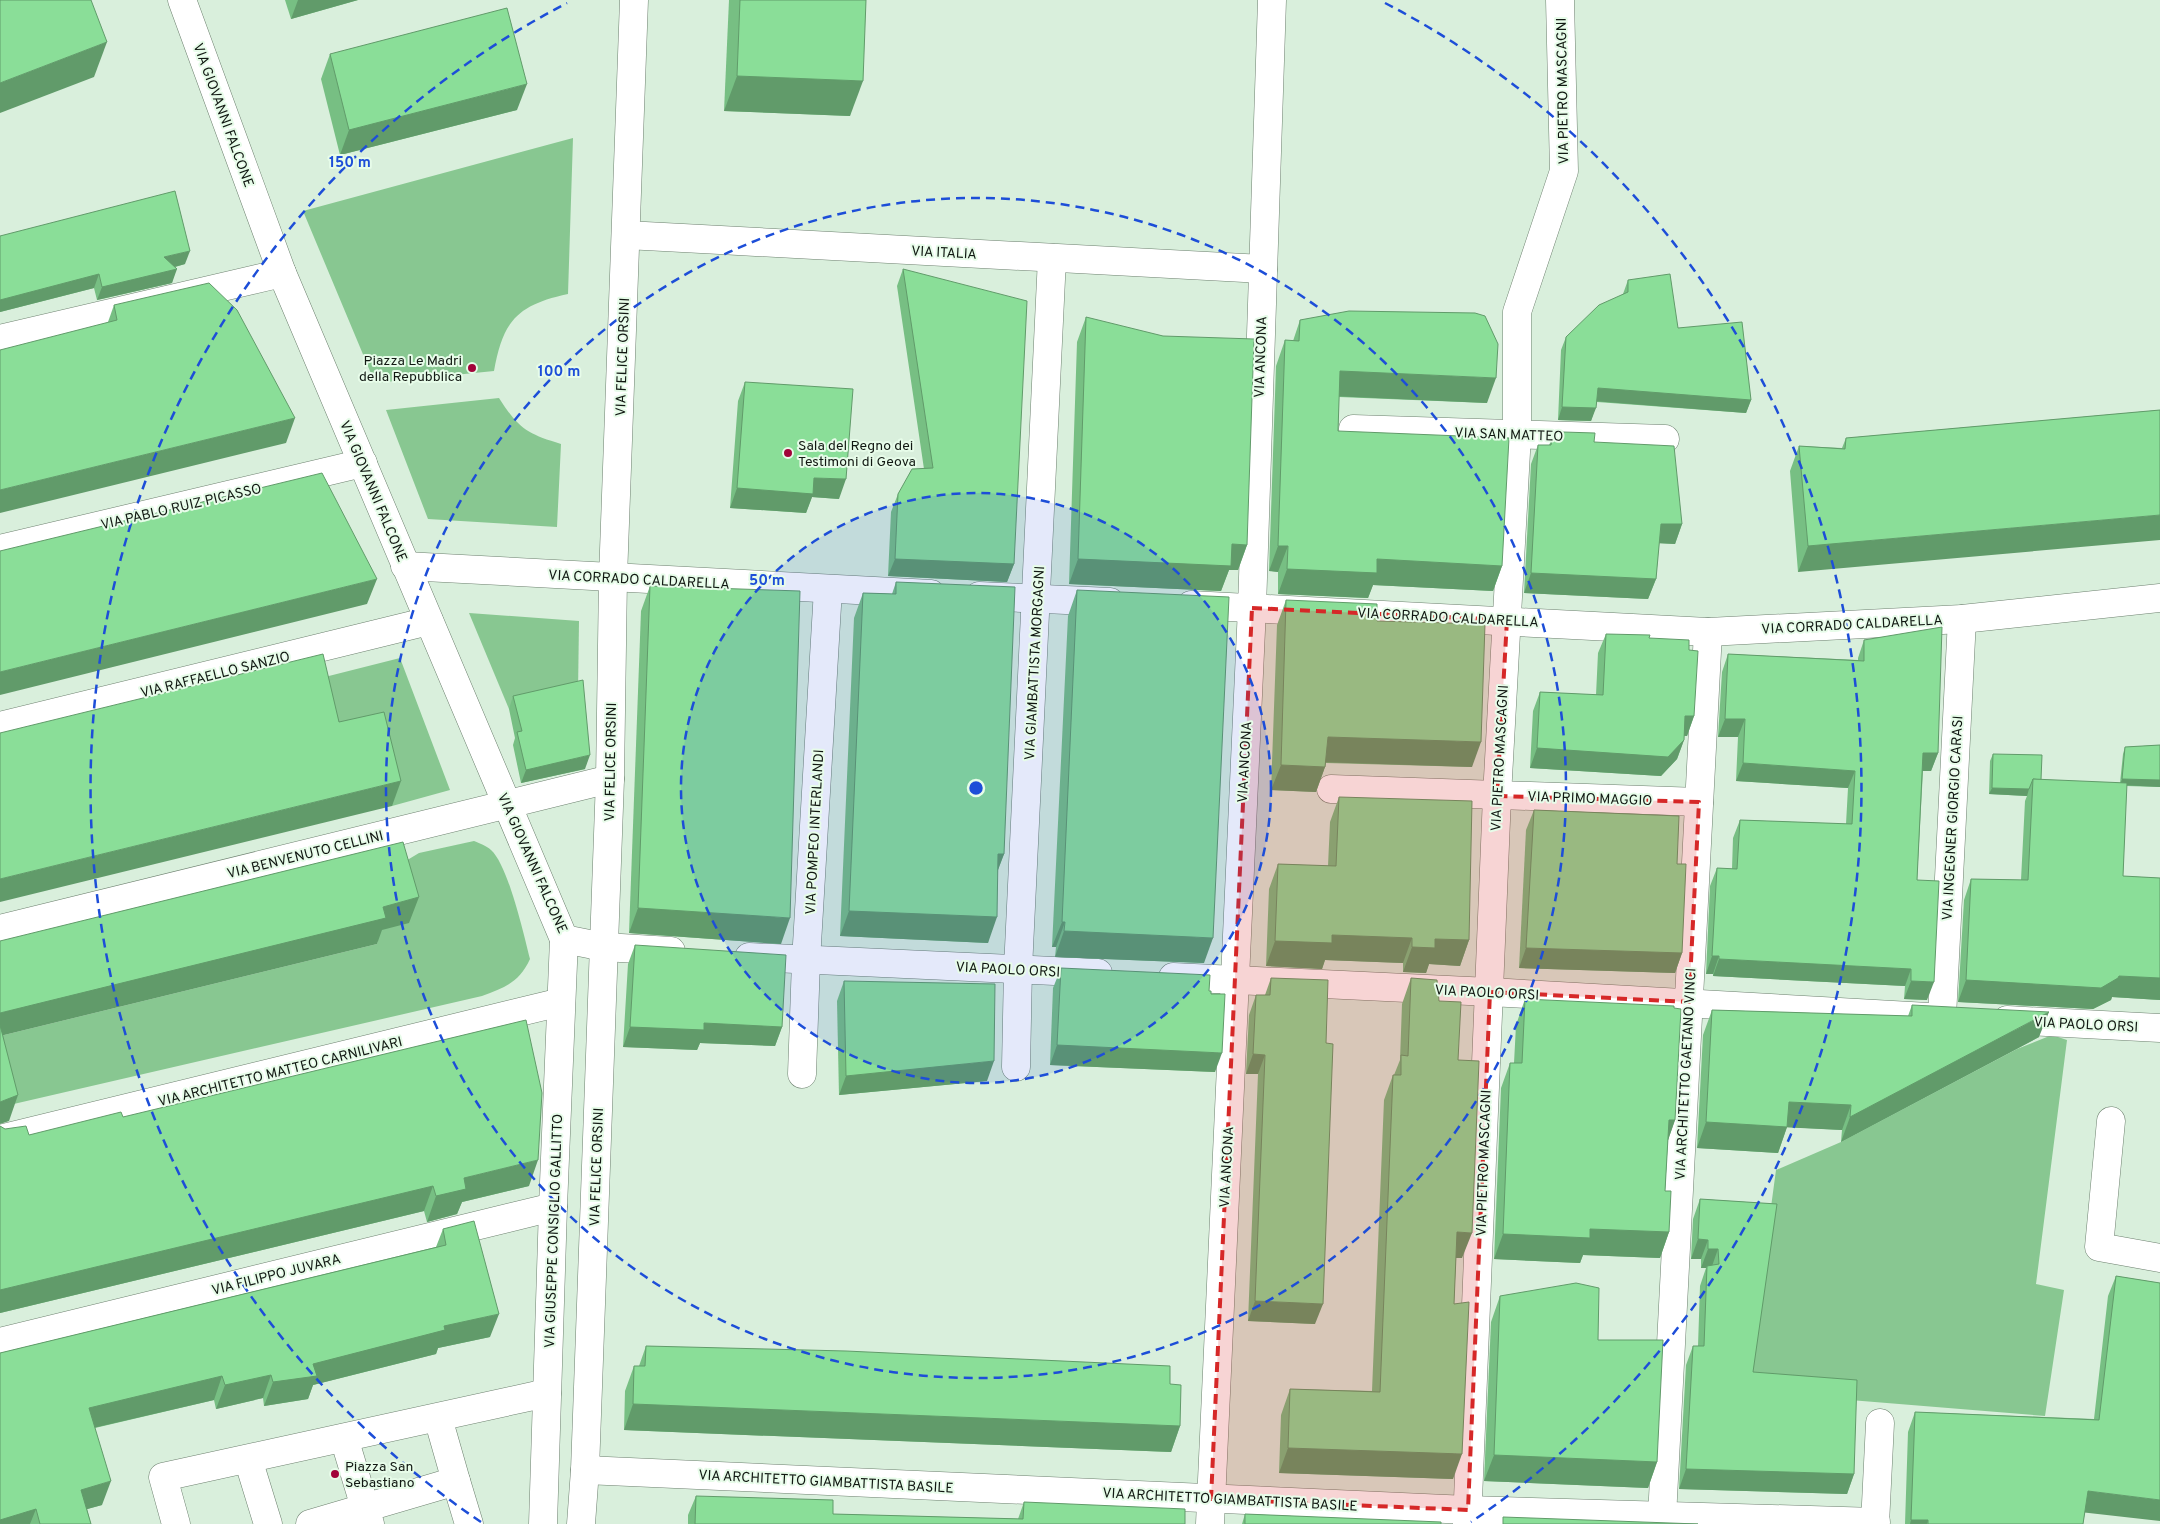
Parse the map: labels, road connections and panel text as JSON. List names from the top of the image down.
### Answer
{
  "streets": {
    "street": [
      "VIA PIETRO MASCAGNI",
      "VIA GIOVANNI FALCONE",
      "VIA ITALIA",
      "VIA FELICE ORSINI",
      "VIA ANCONA",
      "VIA SAN MATTEO",
      "VIA PABLO RUIZ PICASSO",
      "VIA CORRADO CALDARELLA",
      "VIA GIAMBATTISTA MORGAGNI",
      "VIA RAFFAELLO SANZIO",
      "VIA PRIMO MAGGIO",
      "VIA INGEGNER GIORGIO CARASI",
      "VIA POMPEO INTERLANDI",
      "VIA BENVENUTO CELLINI",
      "VIA PAOLO ORSI",
      "VIA ARCHITETTO MATTEO CARNILIVARI",
      "VIA ARCHITETTO GAETANO VINCI",
      "VIA GIUSEPPE CONSIGLIO GALLITTO",
      "VIA FILIPPO JUVARA",
      "VIA ARCHITETTO GIAMBATTISTA BASILE"
    ]
  },
  "crossings": [
    ["VIA PIETRO MASCAGNI", "VIA SAN MATTEO"],
    ["VIA PIETRO MASCAGNI", "VIA CORRADO CALDARELLA"],
    ["VIA PIETRO MASCAGNI", "VIA PRIMO MAGGIO"],
    ["VIA PIETRO MASCAGNI", "VIA PAOLO ORSI"],
    ["VIA PIETRO MASCAGNI", "VIA ARCHITETTO GIAMBATTISTA BASILE"],
    ["VIA GIOVANNI FALCONE", "VIA FELICE ORSINI"],
    ["VIA GIOVANNI FALCONE", "VIA PABLO RUIZ PICASSO"],
    ["VIA GIOVANNI FALCONE", "VIA CORRADO CALDARELLA"],
    ["VIA GIOVANNI FALCONE", "VIA RAFFAELLO SANZIO"],
    ["VIA GIOVANNI FALCONE", "VIA BENVENUTO CELLINI"],
    ["VIA GIOVANNI FALCONE", "VIA PAOLO ORSI"],
    ["VIA GIOVANNI FALCONE", "VIA GIUSEPPE CONSIGLIO GALLITTO"],
    ["VIA ITALIA", "VIA FELICE ORSINI"],
    ["VIA ITALIA", "VIA ANCONA"],
    ["VIA ITALIA", "VIA GIAMBATTISTA MORGAGNI"],
    ["VIA FELICE ORSINI", "VIA CORRADO CALDARELLA"],
    ["VIA FELICE ORSINI", "VIA BENVENUTO CELLINI"],
    ["VIA FELICE ORSINI", "VIA PAOLO ORSI"],
    ["VIA FELICE ORSINI", "VIA ARCHITETTO GIAMBATTISTA BASILE"],
    ["VIA ANCONA", "VIA CORRADO CALDARELLA"],
    ["VIA ANCONA", "VIA PAOLO ORSI"],
    ["VIA ANCONA", "VIA ARCHITETTO GIAMBATTISTA BASILE"],
    ["VIA CORRADO CALDARELLA", "VIA GIAMBATTISTA MORGAGNI"],
    ["VIA CORRADO CALDARELLA", "VIA INGEGNER GIORGIO CARASI"],
    ["VIA CORRADO CALDARELLA", "VIA POMPEO INTERLANDI"],
    ["VIA CORRADO CALDARELLA", "VIA ARCHITETTO GAETANO VINCI"],
    ["VIA GIAMBATTISTA MORGAGNI", "VIA PAOLO ORSI"],
    ["VIA PRIMO MAGGIO", "VIA ARCHITETTO GAETANO VINCI"],
    ["VIA INGEGNER GIORGIO CARASI", "VIA PAOLO ORSI"],
    ["VIA POMPEO INTERLANDI", "VIA PAOLO ORSI"],
    ["VIA PAOLO ORSI", "VIA ARCHITETTO GAETANO VINCI"],
    ["VIA ARCHITETTO MATTEO CARNILIVARI", "VIA GIUSEPPE CONSIGLIO GALLITTO"],
    ["VIA ARCHITETTO GAETANO VINCI", "VIA ARCHITETTO GIAMBATTISTA BASILE"],
    ["VIA GIUSEPPE CONSIGLIO GALLITTO", "VIA FILIPPO JUVARA"]
  ],
  "places": ["Piazza Le Madri della Repubblica", "Sala del Regno dei Testimoni di Geova", "Piazza San Sebastiano"],
  "rings": ["150 m", "100 m", "50 m"]
}
